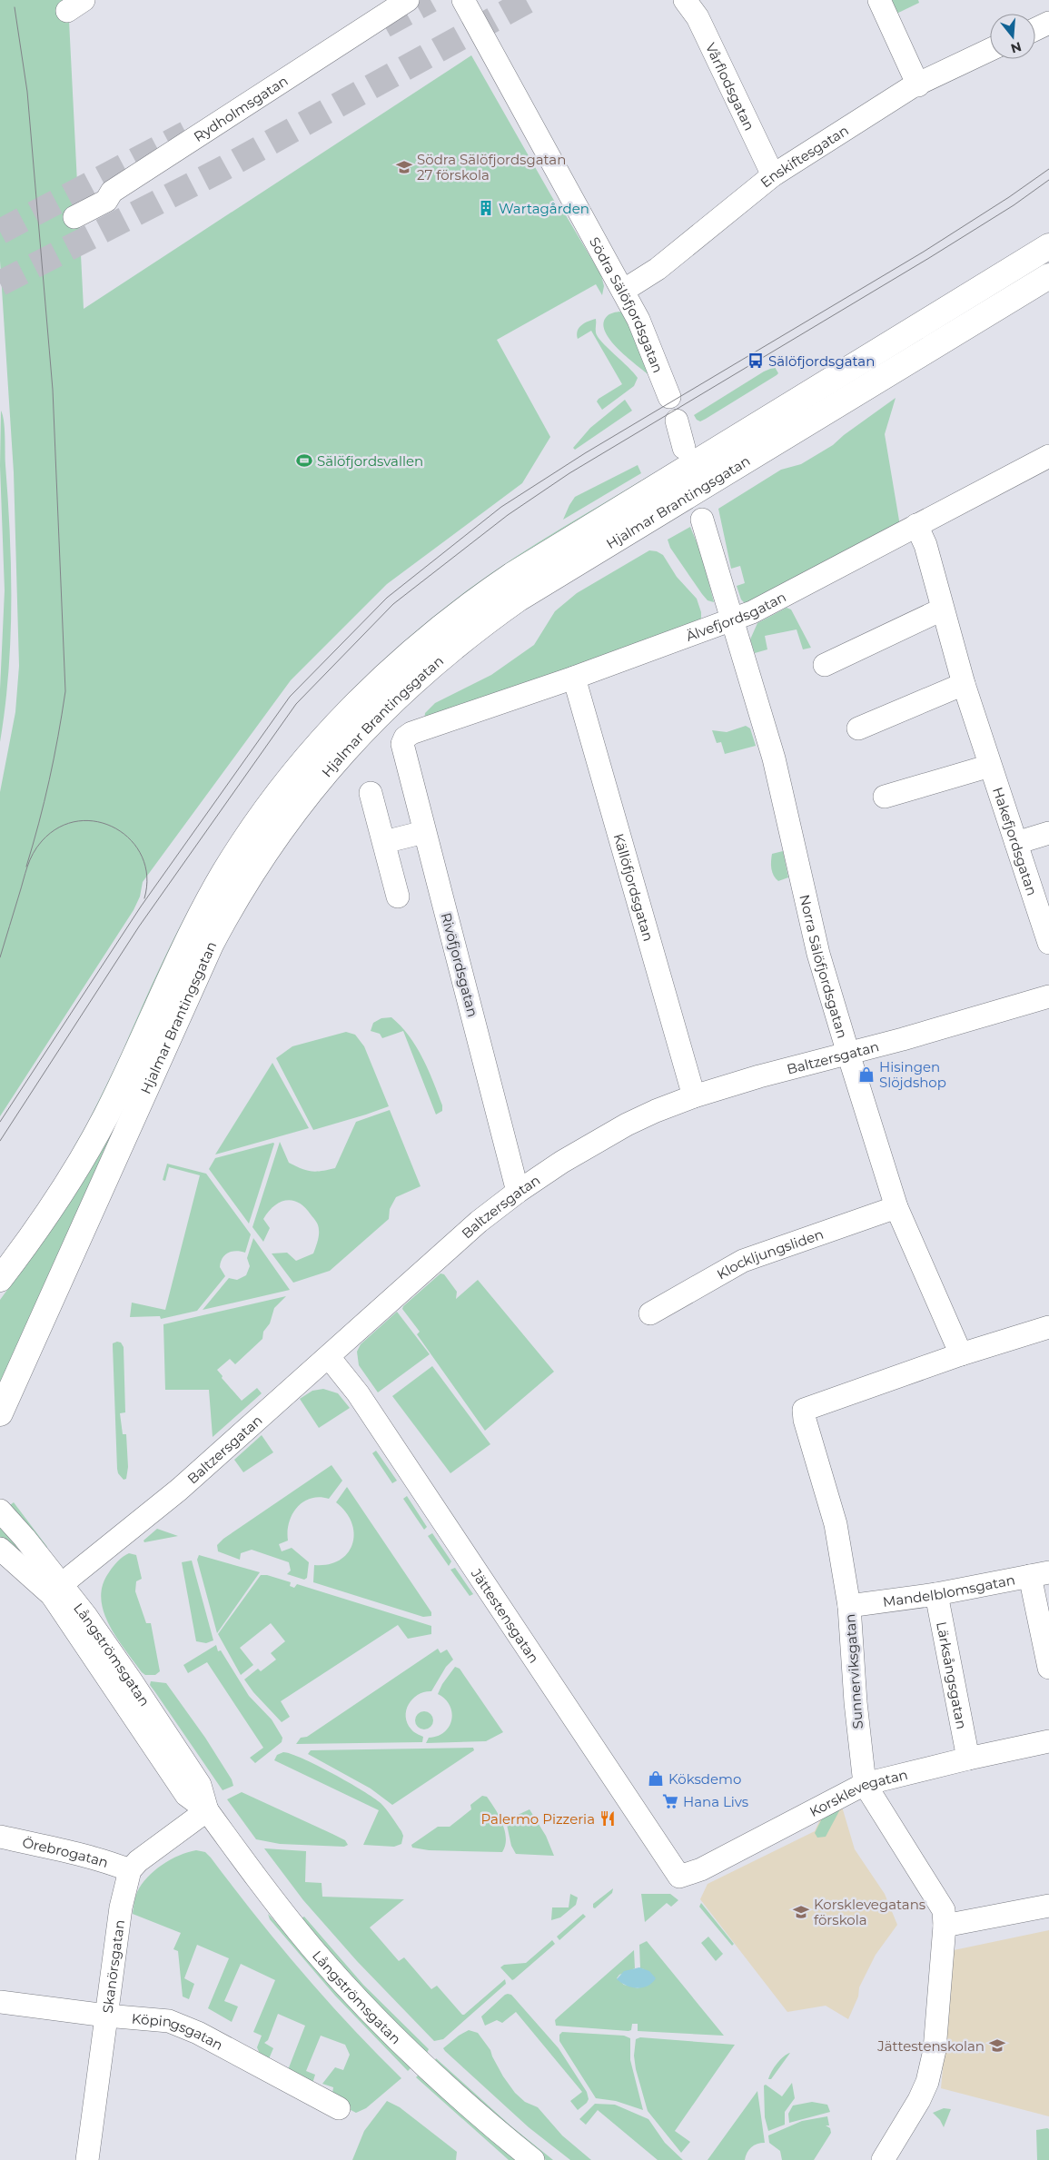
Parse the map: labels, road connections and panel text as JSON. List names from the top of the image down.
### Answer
{
  "streets": {
    "main road": ["Hjalmar Brantingsgatan"],
    "street": [
      "Vårflodsgatan",
      "Rydholmsgatan",
      "Enskiftesgatan",
      "Södra Sälöfjordsgatan",
      "Älvefjordsgatan",
      "Hakefjordsgatan",
      "Källöfjordsgatan",
      "Rivöfjordsgatan",
      "Norra Sälöfjordsgatan",
      "Baltzersgatan",
      "Klockljungsliden",
      "Mandelblomsgatan",
      "Jättestensgatan",
      "Långströmsgatan",
      "Sunnerviksgatan",
      "Lärksångsgatan",
      "Korsklevegatan",
      "Örebrogatan",
      "Skanörsgatan",
      "Köpingsgatan"
    ]
  },
  "crossings": [
    ["Vårflodsgatan", "Enskiftesgatan"],
    ["Enskiftesgatan", "Södra Sälöfjordsgatan"],
    ["Älvefjordsgatan", "Hakefjordsgatan"],
    ["Älvefjordsgatan", "Källöfjordsgatan"],
    ["Älvefjordsgatan", "Rivöfjordsgatan"],
    ["Älvefjordsgatan", "Norra Sälöfjordsgatan"],
    ["Källöfjordsgatan", "Baltzersgatan"],
    ["Rivöfjordsgatan", "Baltzersgatan"],
    ["Norra Sälöfjordsgatan", "Baltzersgatan"],
    ["Norra Sälöfjordsgatan", "Klockljungsliden"],
    ["Norra Sälöfjordsgatan", "Sunnerviksgatan"],
    ["Baltzersgatan", "Jättestensgatan"],
    ["Baltzersgatan", "Långströmsgatan"],
    ["Mandelblomsgatan", "Sunnerviksgatan"],
    ["Mandelblomsgatan", "Lärksångsgatan"],
    ["Jättestensgatan", "Korsklevegatan"],
    ["Sunnerviksgatan", "Korsklevegatan"],
    ["Lärksångsgatan", "Korsklevegatan"],
    ["Örebrogatan", "Skanörsgatan"],
    ["Skanörsgatan", "Köpingsgatan"]
  ],
  "places": {
    "school or university": ["Södra Sälöfjordsgatan 27 förskola", "Korsklevegatans förskola", "Jättestenskolan"],
    "building": ["Wartagården"],
    "bus stop": ["Sälöfjordsgatan"],
    "sports": ["Sälöfjordsvallen"],
    "shop": ["Hisingen Slöjdshop", "Köksdemo"],
    "supermarket": ["Hana Livs"],
    "restaurant": ["Palermo Pizzeria"]
  },
  "north": "bottom"
}
